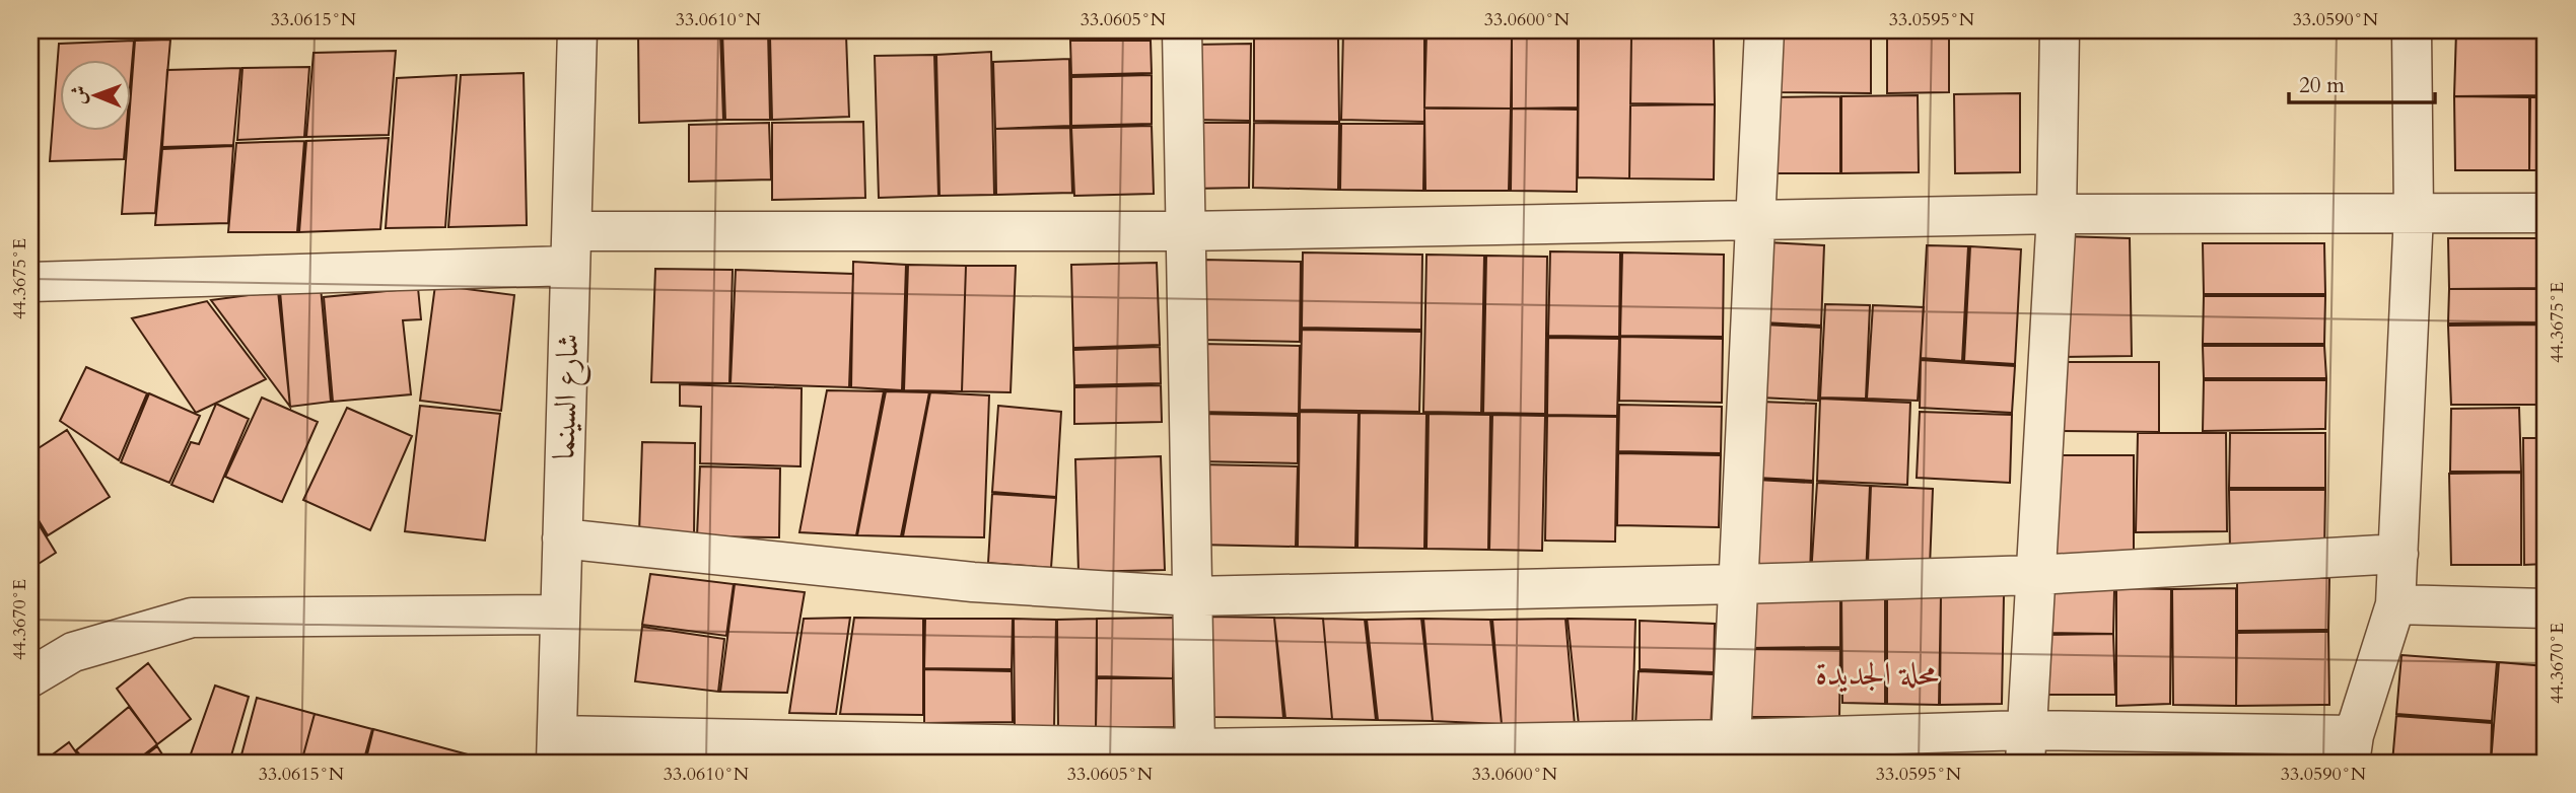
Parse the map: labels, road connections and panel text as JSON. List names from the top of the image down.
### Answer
{
  "streets": {
    "street": ["شارع السينما"]
  },
  "districts": ["محلة الجديدة"],
  "scale_bar": "20 m",
  "north": "left",
  "coordinates": [
    "33.0615°N",
    "33.0610°N",
    "33.0605°N",
    "33.0600°N",
    "33.0595°N",
    "33.0590°N",
    "44.3675°E",
    "44.3670°E"
  ]
}
